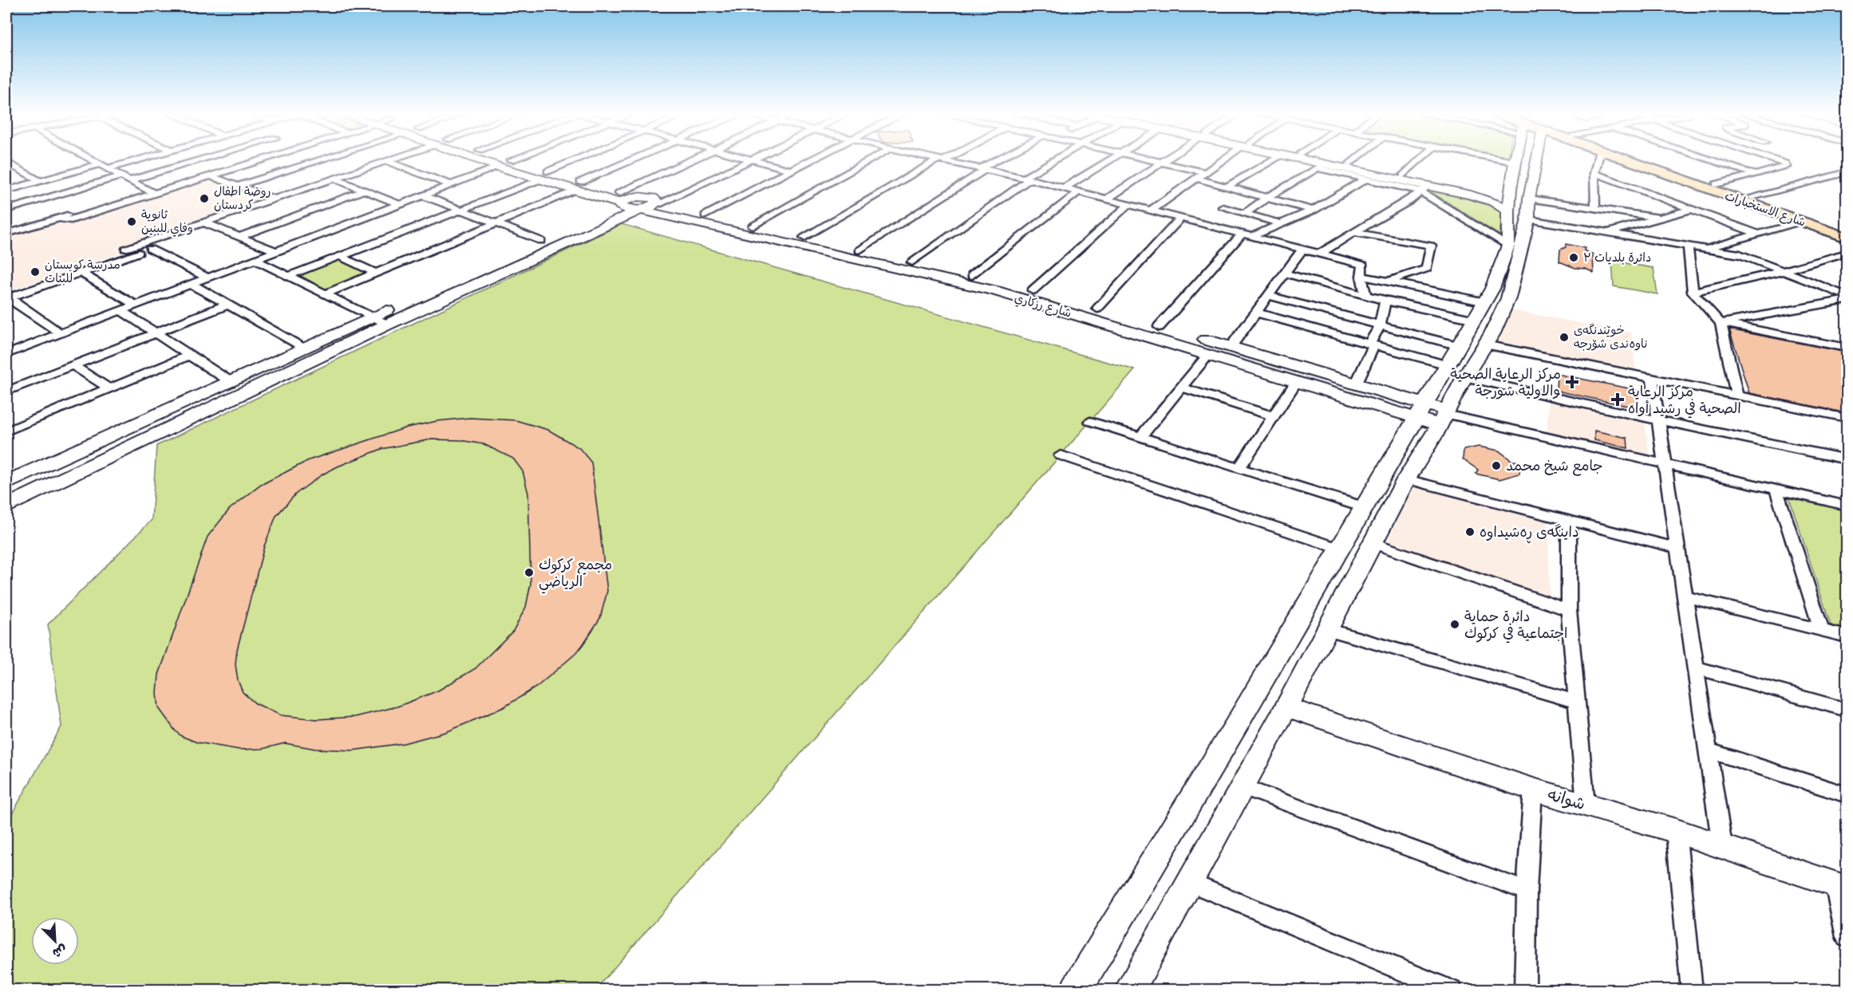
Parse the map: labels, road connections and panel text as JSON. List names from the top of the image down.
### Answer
{
  "streets": {
    "main road": ["شارع الاستخبارات"],
    "street": ["شارع رزكاري", "شوانە"]
  },
  "places": {
    "other": [
      "روضة اطفال كردستان",
      "ثانوية وفاي للبنين",
      "دائرة بلديات ٣",
      "مدرسة كويستان للبنات",
      "خوێندنگەی ناوەندی شۆرجە",
      "جامع شيخ محمد",
      "داینگەی ڕەشیداوە",
      "مجمع كركوك الرياضي",
      "دائرة حماية اجتماعية في كركوك"
    ],
    "health": ["مركز الرعاية الصحية والاولية شورجة", "مركز الرعاية الصحية في رشيد أواه"]
  },
  "north": "bottom right"
}
